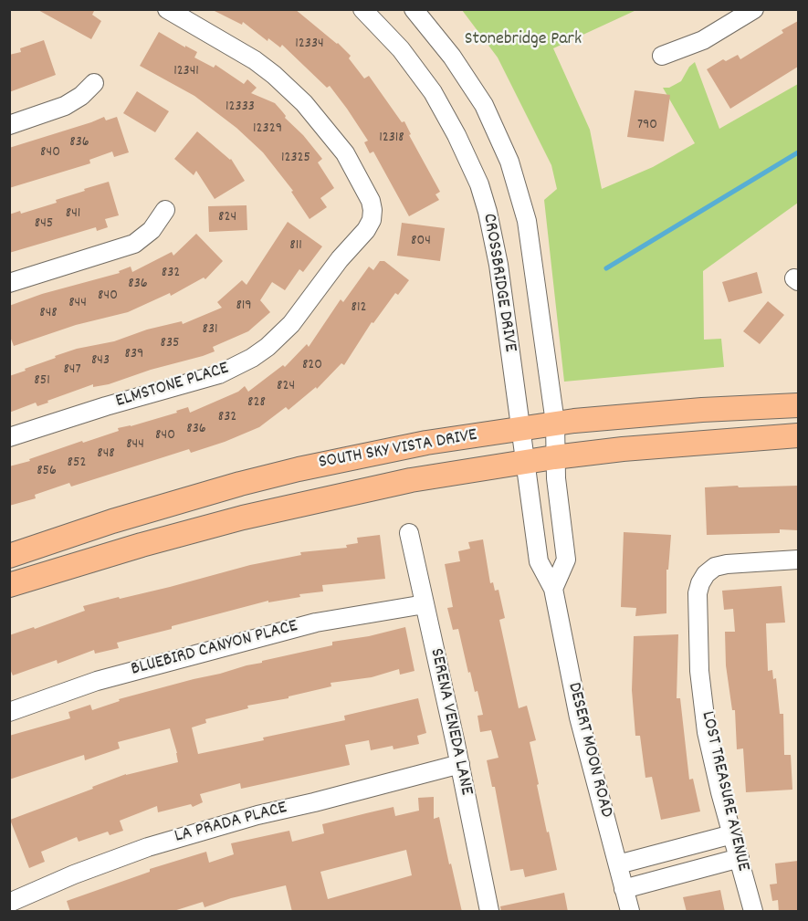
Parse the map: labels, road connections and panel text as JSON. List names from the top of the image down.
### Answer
{
  "streets": {
    "main road": ["SOUTH SKY VISTA DRIVE"],
    "street": [
      "CROSSBRIDGE DRIVE",
      "ELMSTONE PLACE",
      "BLUEBIRD CANYON PLACE",
      "SERENA VENEDA LANE",
      "DESERT MOON ROAD",
      "LOST TREASURE AVENUE",
      "LA PRADA PLACE"
    ]
  },
  "crossings": [
    ["CROSSBRIDGE DRIVE", "SOUTH SKY VISTA DRIVE"],
    ["CROSSBRIDGE DRIVE", "DESERT MOON ROAD"],
    ["SOUTH SKY VISTA DRIVE", "DESERT MOON ROAD"],
    ["BLUEBIRD CANYON PLACE", "SERENA VENEDA LANE"],
    ["SERENA VENEDA LANE", "LA PRADA PLACE"]
  ],
  "parks": ["Stonebridge Park"],
  "house_numbers": [
    "12334",
    "12341",
    "12333",
    "790",
    "12329",
    "12318",
    "836",
    "840",
    "12325",
    "841",
    "824",
    "845",
    "804",
    "811",
    "832",
    "836",
    "840",
    "844",
    "819",
    "812",
    "848",
    "831",
    "835",
    "839",
    "843",
    "820",
    "847",
    "851",
    "824",
    "828",
    "832",
    "836",
    "840",
    "844",
    "848",
    "852",
    "856"
  ]
}
